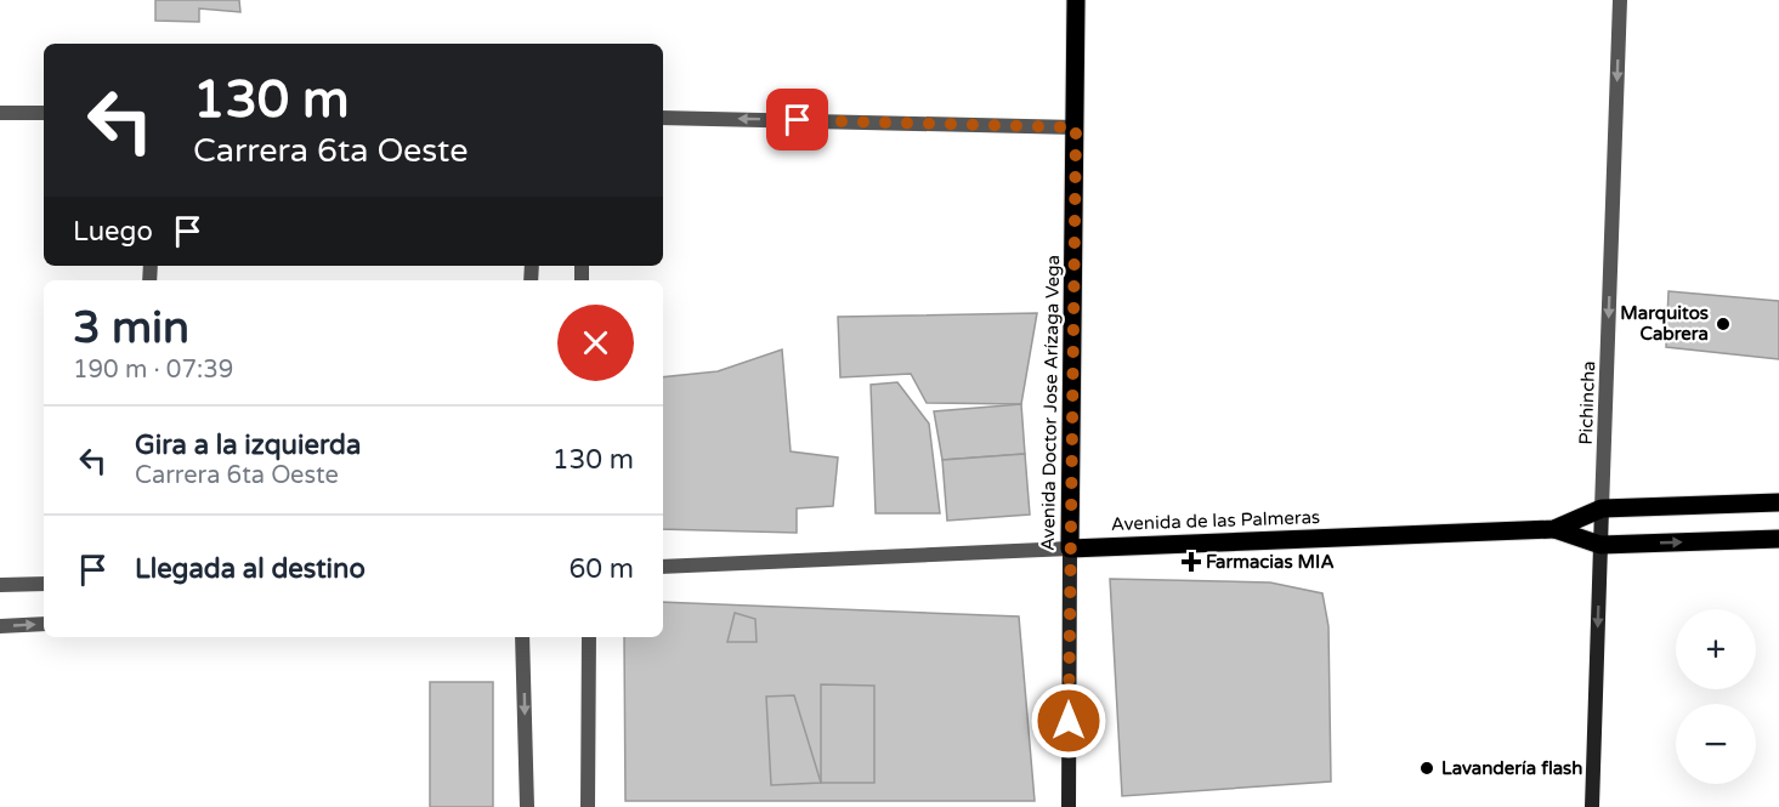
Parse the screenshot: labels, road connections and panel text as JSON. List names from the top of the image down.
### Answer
{
  "streets": {
    "main road": ["Avenida Doctor Jose Arízaga Vega", "Pichincha", "Avenida de las Palmeras"]
  },
  "crossings": [
    ["Avenida Doctor Jose Arízaga Vega", "Avenida de las Palmeras"],
    ["Pichincha", "Avenida de las Palmeras"]
  ],
  "one_way": ["Pichincha"],
  "places": {
    "other": ["Marquitos Cabrera", "Lavandería flash"],
    "health": ["Farmacias MIA"]
  },
  "page": {
    "turn": ["130 m", "Carrera 6ta Oeste"],
    "then": "Luego",
    "heading": ["3 min", "190 m · 07:39"],
    "list": [
      {
        "name": "Gira a la izquierda",
        "note": "Carrera 6ta Oeste",
        "value": "130 m"
      },
      {
        "name": "Llegada al destino",
        "value": "60 m"
      }
    ],
    "map_buttons": ["+", "−"]
  }
}
